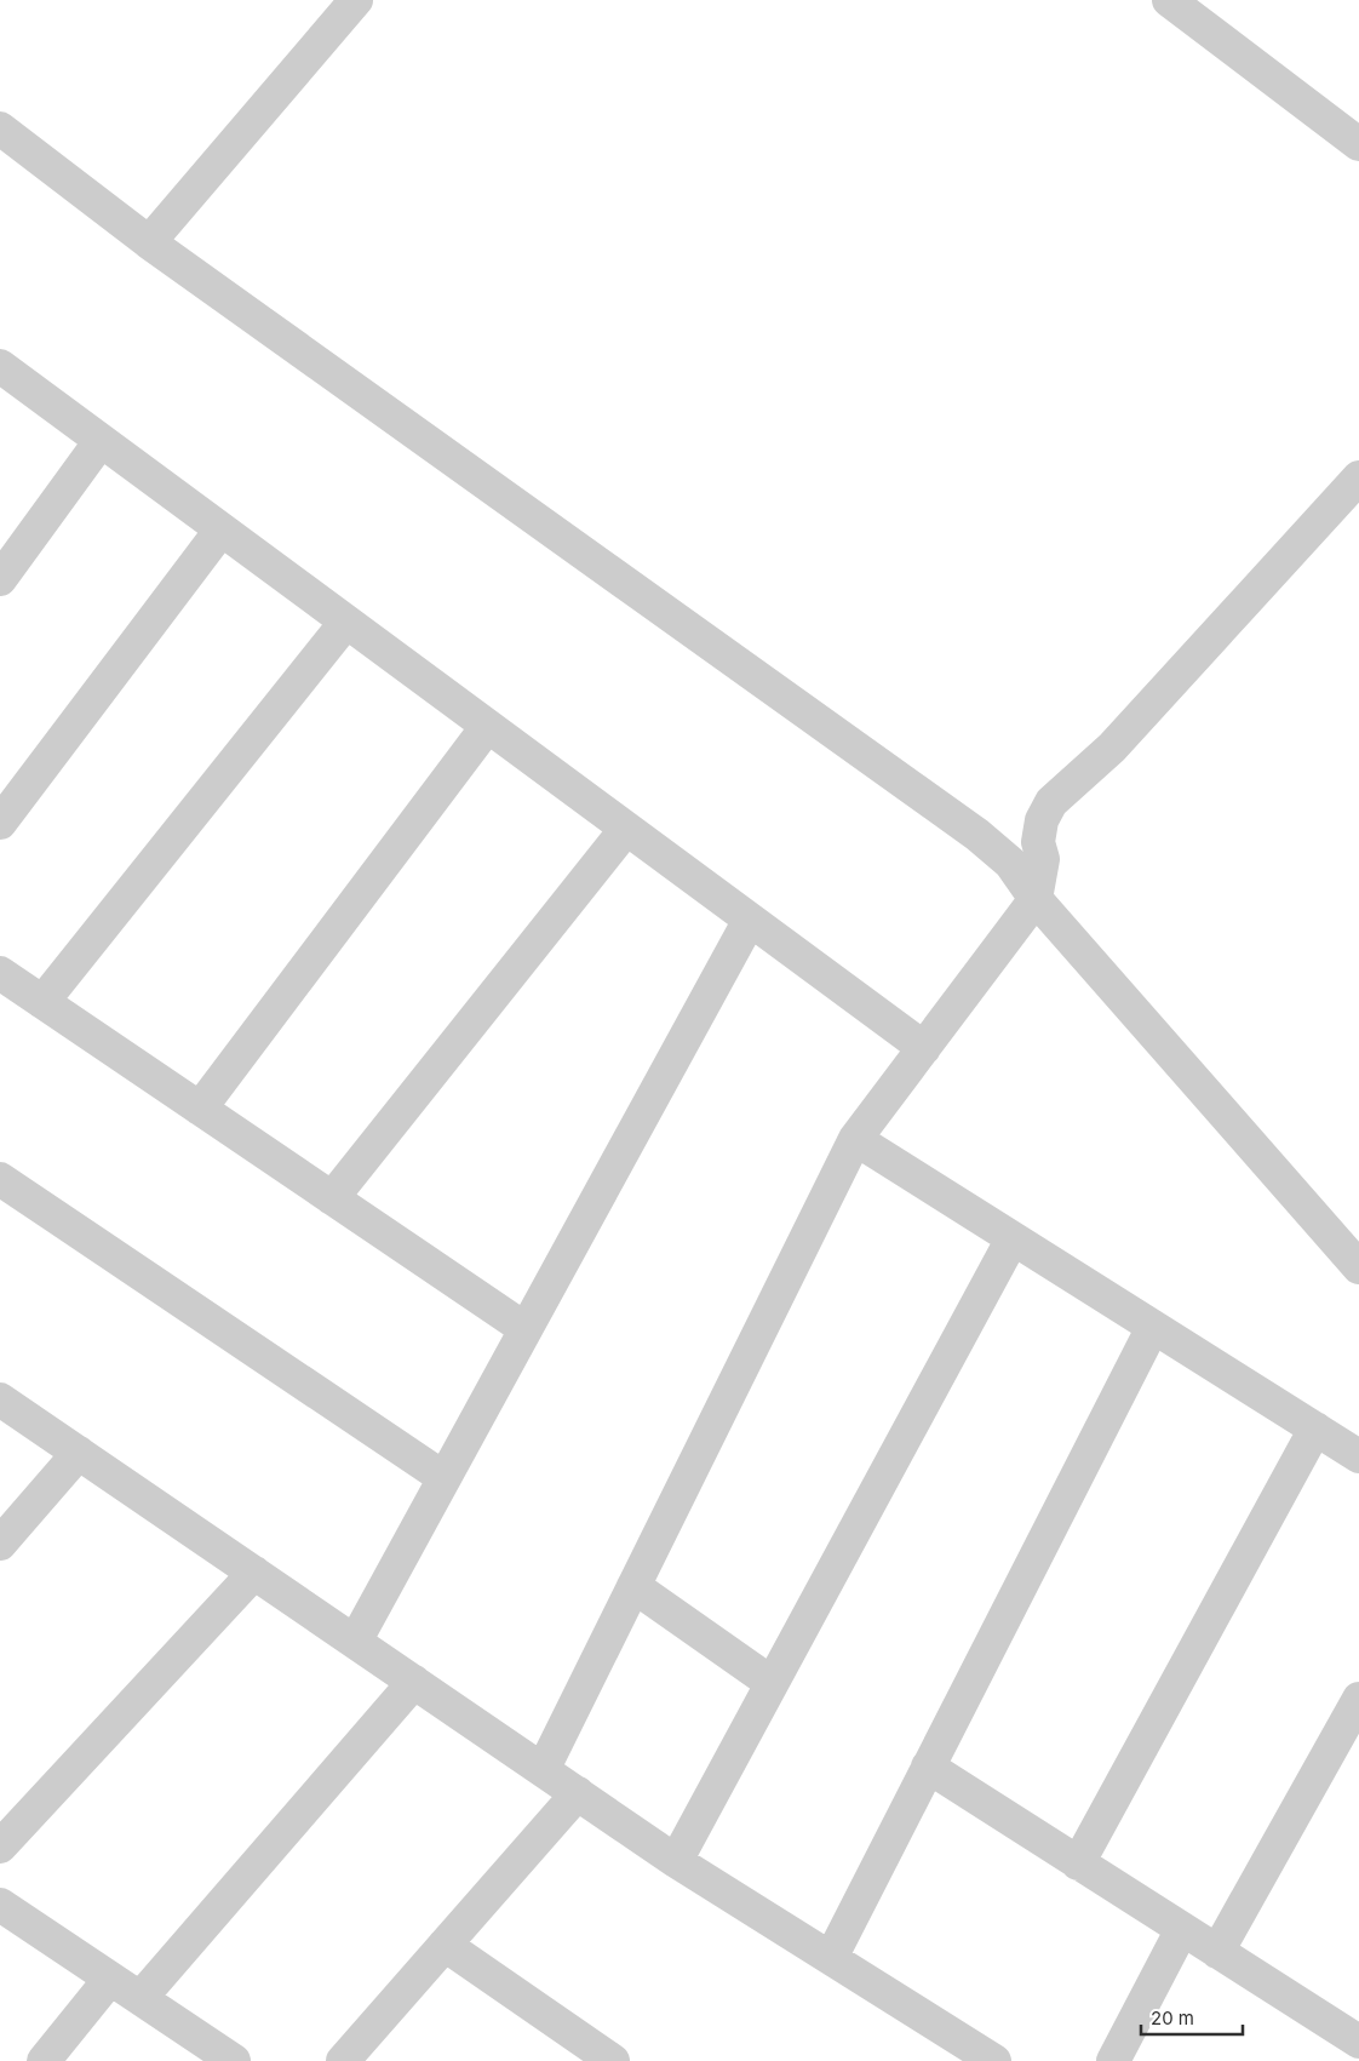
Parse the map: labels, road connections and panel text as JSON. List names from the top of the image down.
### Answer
{
  "scale_bar": "20 m"
}
